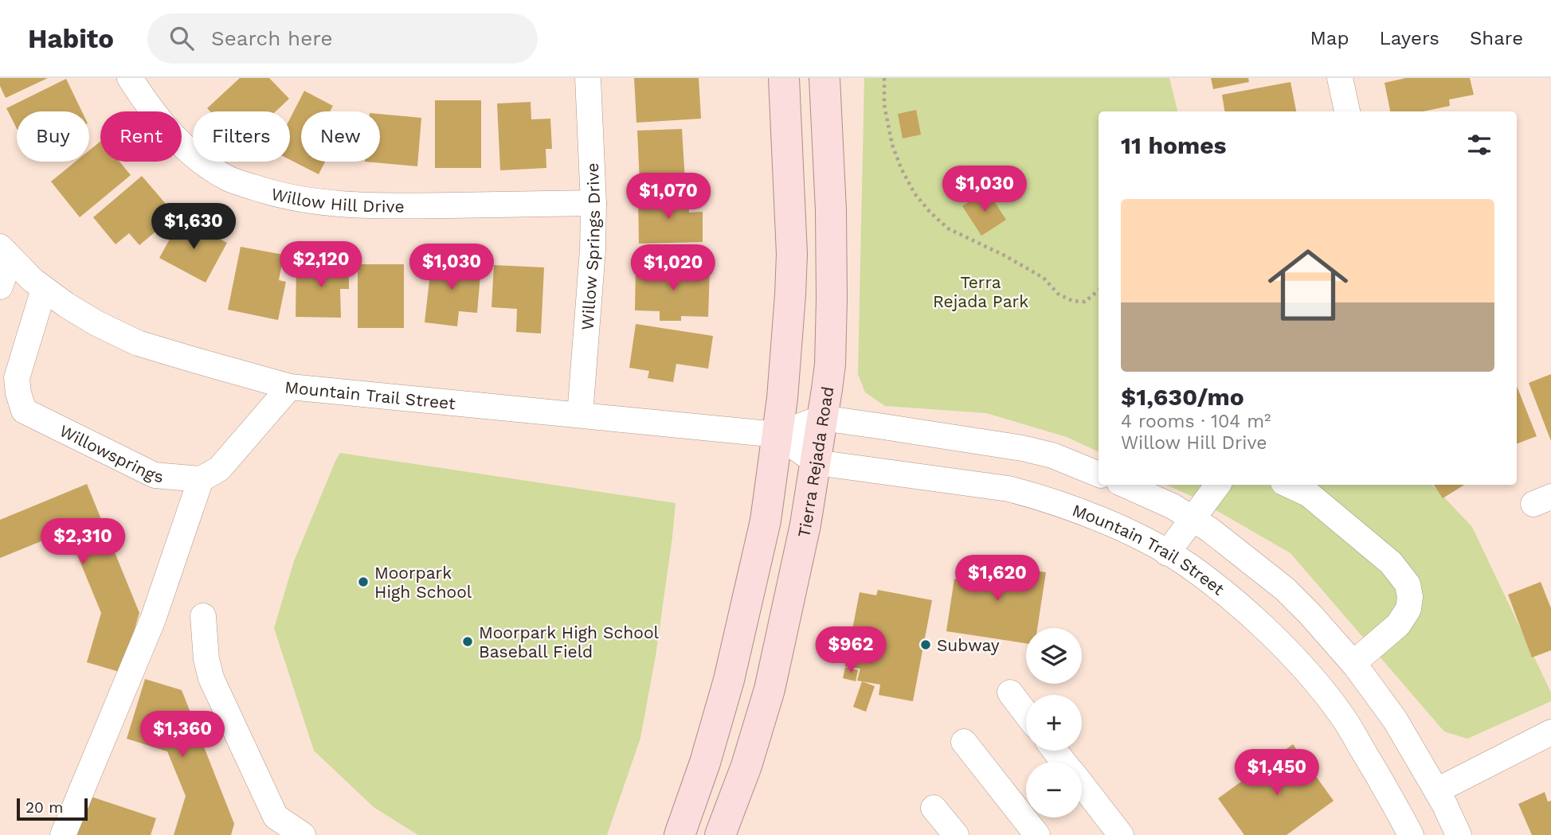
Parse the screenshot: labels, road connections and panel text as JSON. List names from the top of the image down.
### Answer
{
  "streets": {
    "main road": ["Tierra Rejada Road"],
    "street": [
      "Willow Hill Drive",
      "Willow Springs Drive",
      "Mountain Trail Street",
      "Willowsprings"
    ]
  },
  "crossings": [
    ["Willow Hill Drive", "Willow Springs Drive"],
    ["Willow Springs Drive", "Mountain Trail Street"],
    ["Mountain Trail Street", "Willowsprings"],
    ["Mountain Trail Street", "Tierra Rejada Road"]
  ],
  "parks": ["Terra Rejada Park"],
  "places": ["Moorpark High School", "Moorpark High School Baseball Field", "Subway"],
  "scale_bar": "20 m",
  "page": {
    "header": "Habito",
    "search": "Search here",
    "nav": ["Map", "Layers", "Share"],
    "chip": [
      "Buy",
      "Rent",
      "Filters",
      "New"
    ],
    "heading": "11 homes",
    "price": [
      "$1,030",
      "$1,070",
      "$1,630",
      "$2,120",
      "$1,030",
      "$1,020",
      "$2,310",
      "$1,620",
      "$962",
      "$1,360",
      "$1,450"
    ],
    "list": [
      {
        "name": "$1,630/mo",
        "note": "4 rooms · 104 m² · Willow Hill Drive"
      }
    ],
    "map_buttons": ["+", "−"],
    "scale": "20 m"
  }
}
